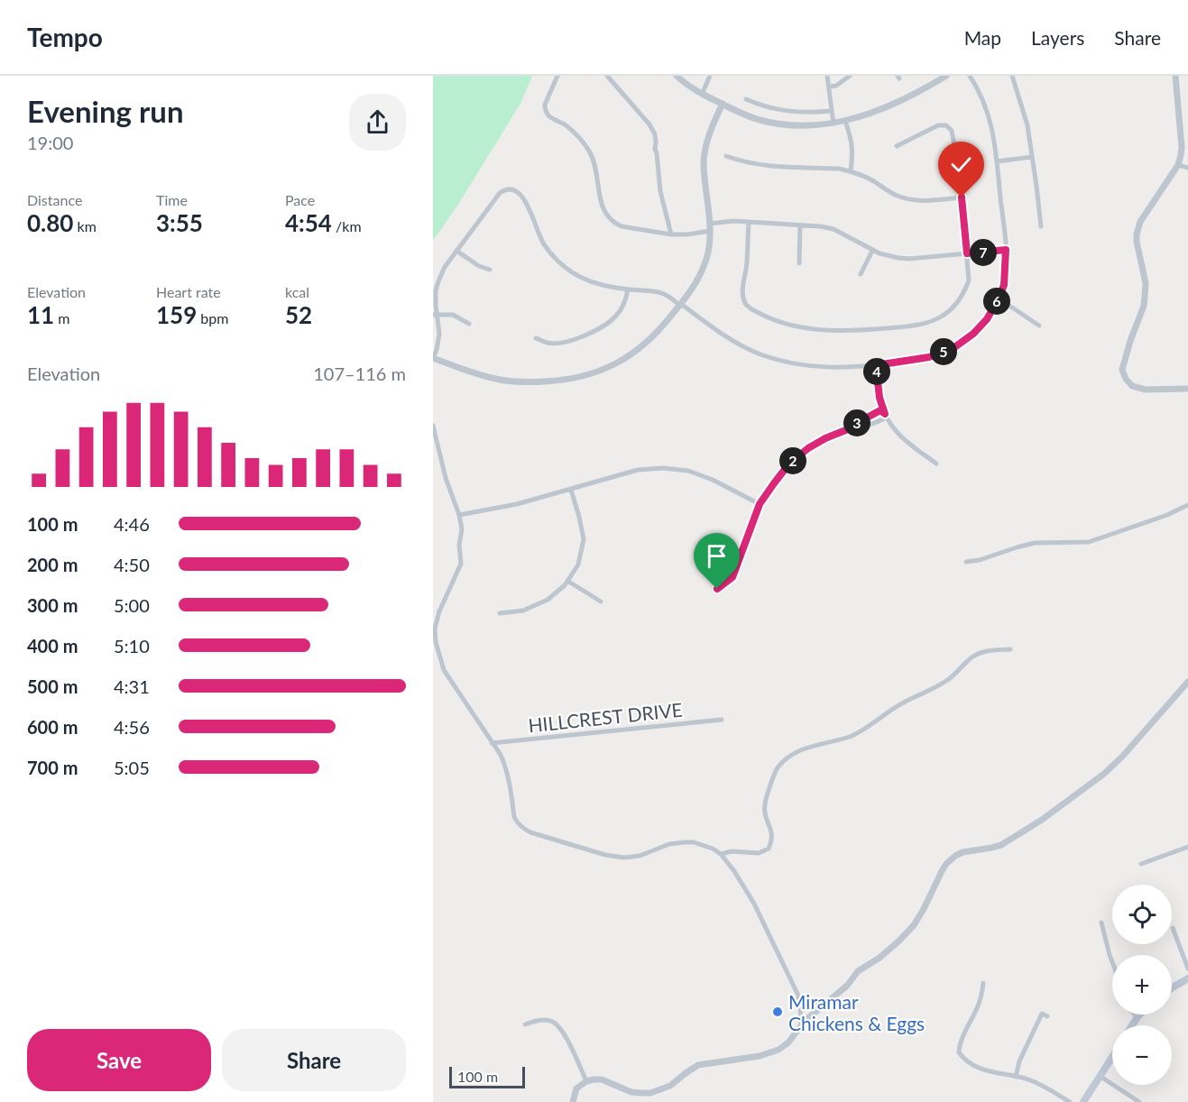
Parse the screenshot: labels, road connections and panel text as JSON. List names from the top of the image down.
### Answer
{
  "streets": {
    "street": ["HILLCREST DRIVE"]
  },
  "places": ["Miramar Chickens & Eggs"],
  "scale_bar": "100 m",
  "page": {
    "header": "Tempo",
    "nav": ["Map", "Layers", "Share"],
    "heading": ["Evening run", "19:00"],
    "stats": [
      ["Distance", "0.80 km"],
      ["Time", "3:55"],
      ["Pace", "4:54 /km"],
      ["Elevation", "11 m"],
      ["Heart rate", "159 bpm"],
      ["kcal", "52"]
    ],
    "pins": [
      "7",
      "6",
      "5",
      "4",
      "3",
      "2"
    ],
    "chart": ["Elevation", "107–116 m"],
    "list": [
      {
        "name": "100 m",
        "note": "4:46"
      },
      {
        "name": "200 m",
        "note": "4:50"
      },
      {
        "name": "300 m",
        "note": "5:00"
      },
      {
        "name": "400 m",
        "note": "5:10"
      },
      {
        "name": "500 m",
        "note": "4:31"
      },
      {
        "name": "600 m",
        "note": "4:56"
      },
      {
        "name": "700 m",
        "note": "5:05"
      }
    ],
    "map_buttons": ["+", "−"],
    "buttons": ["Save", "Share"],
    "scale": "100 m"
  }
}
